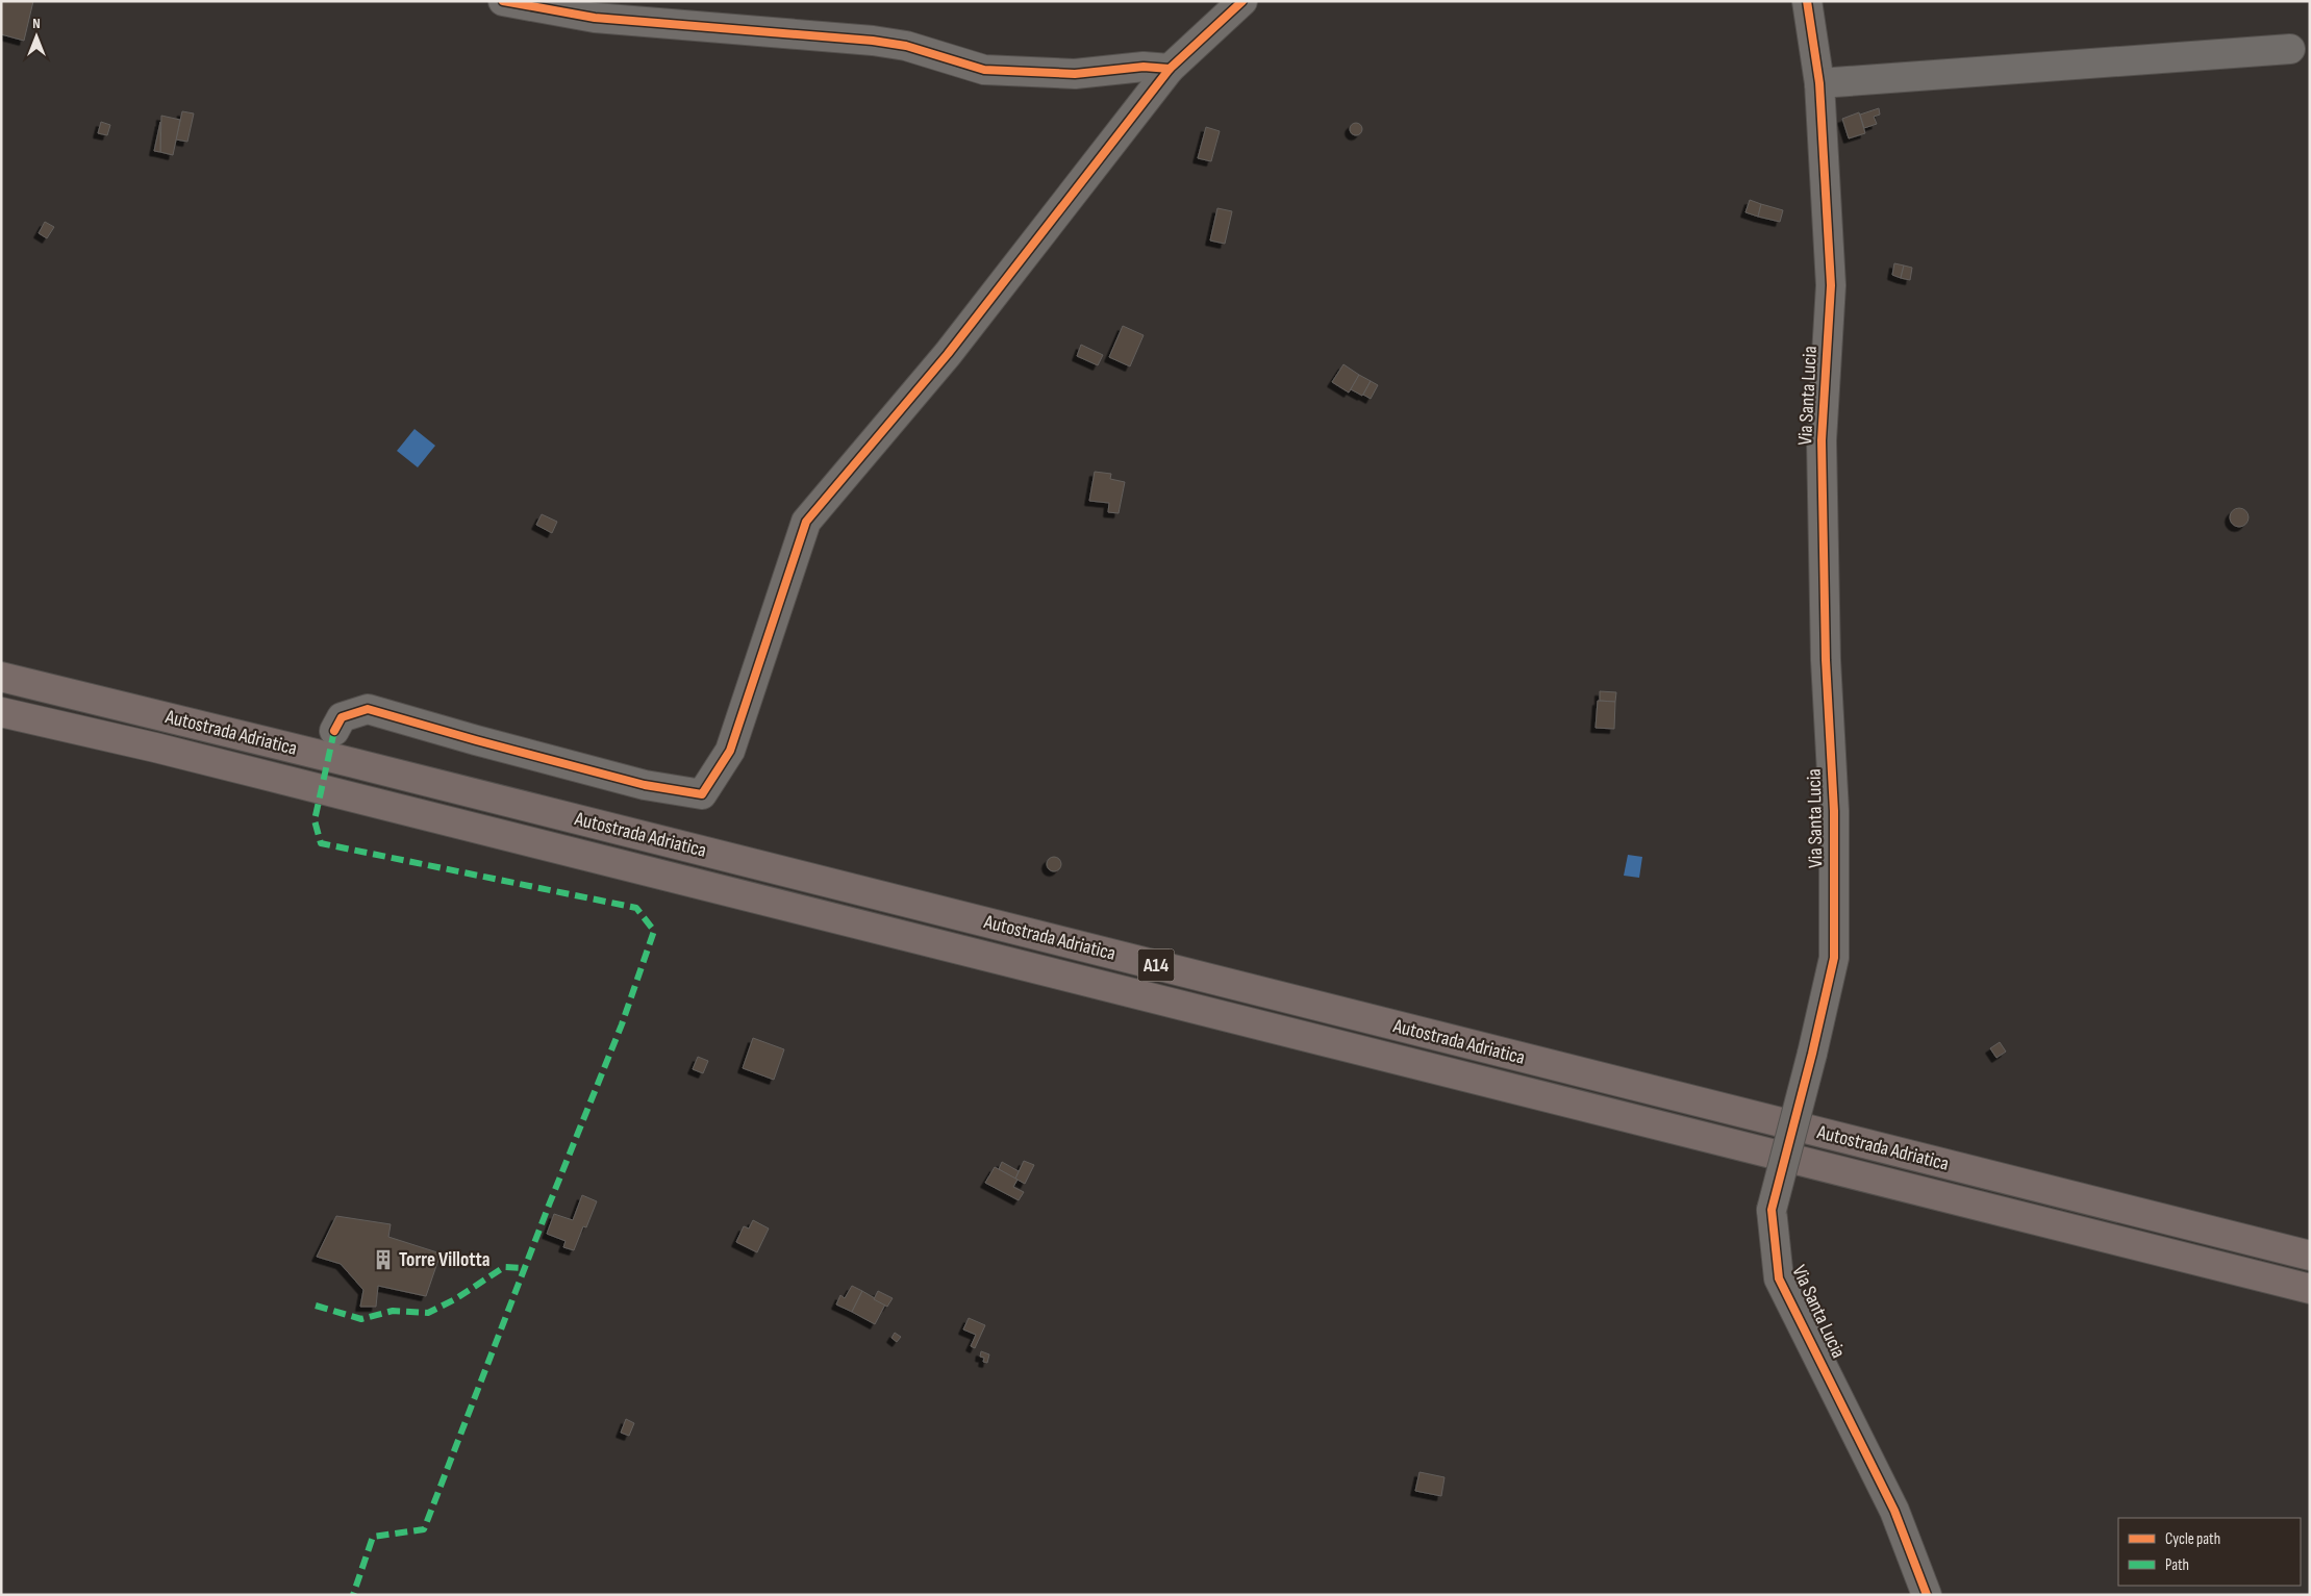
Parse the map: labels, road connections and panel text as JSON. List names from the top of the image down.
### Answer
{
  "streets": {
    "highway": ["Autostrada Adriatica", "A14"],
    "street": ["Via Santa Lucia"]
  },
  "places": {
    "building": ["Torre Villotta"]
  },
  "legend": ["Cycle path", "Path"],
  "north": "top"
}
